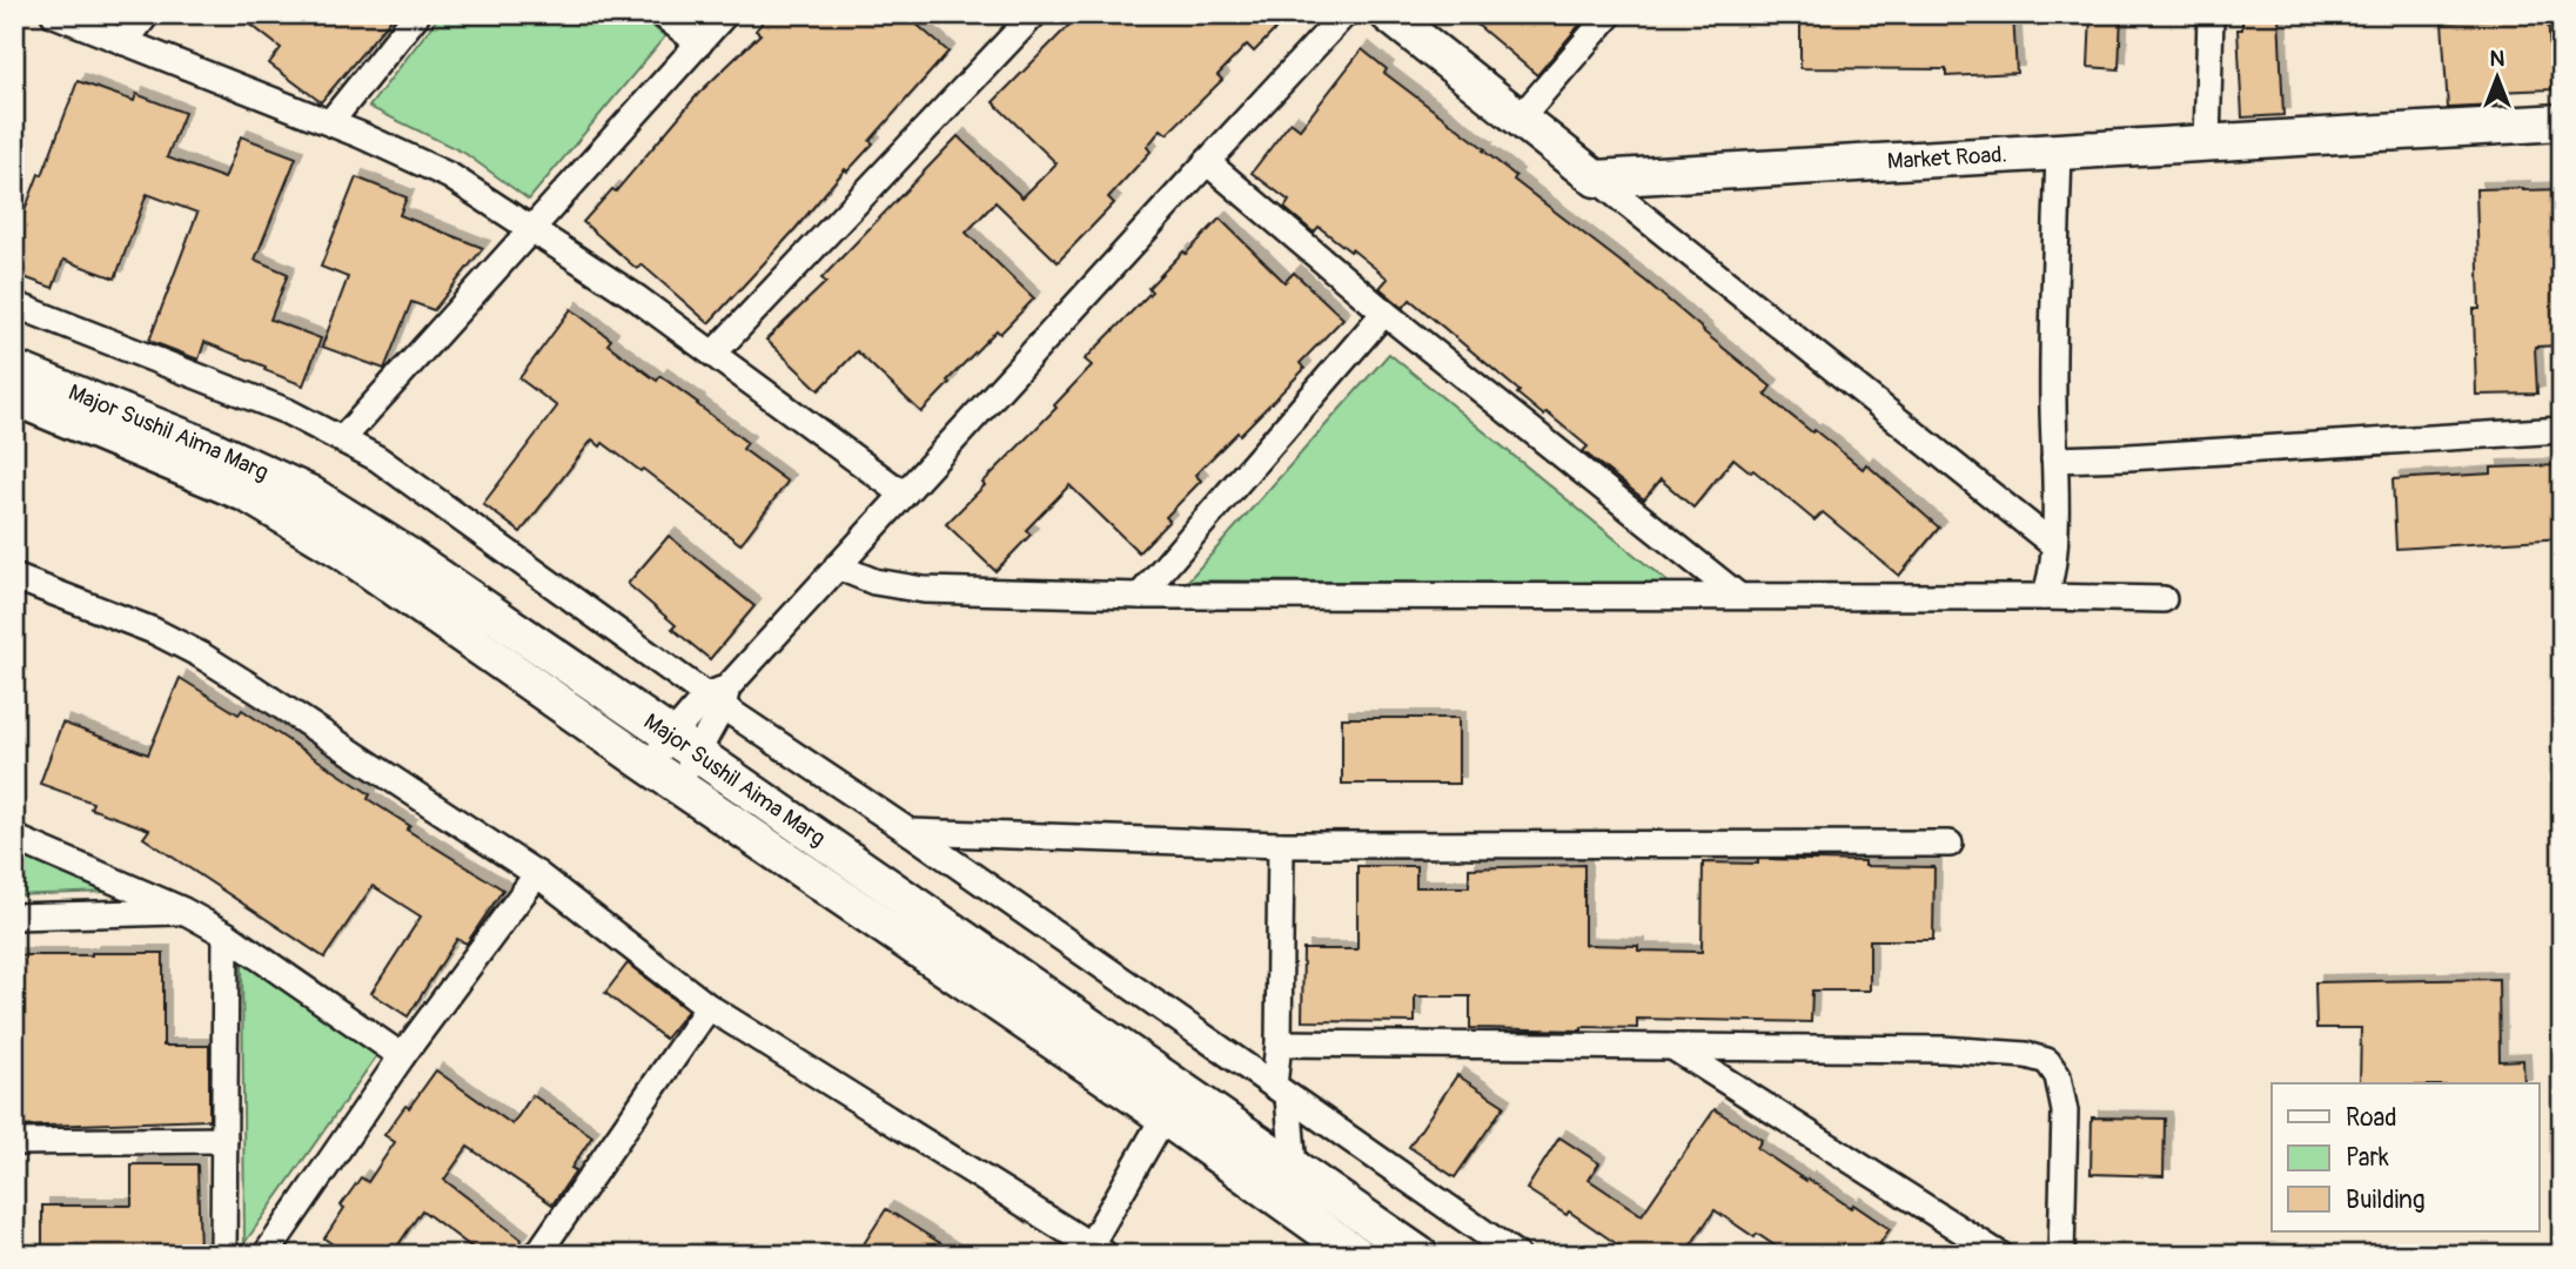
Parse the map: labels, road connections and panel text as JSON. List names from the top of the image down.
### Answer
{
  "streets": {
    "street": ["Market Road.", "Major Sushil Aima Marg"]
  },
  "legend": ["Road", "Park", "Building"],
  "north": "top"
}
